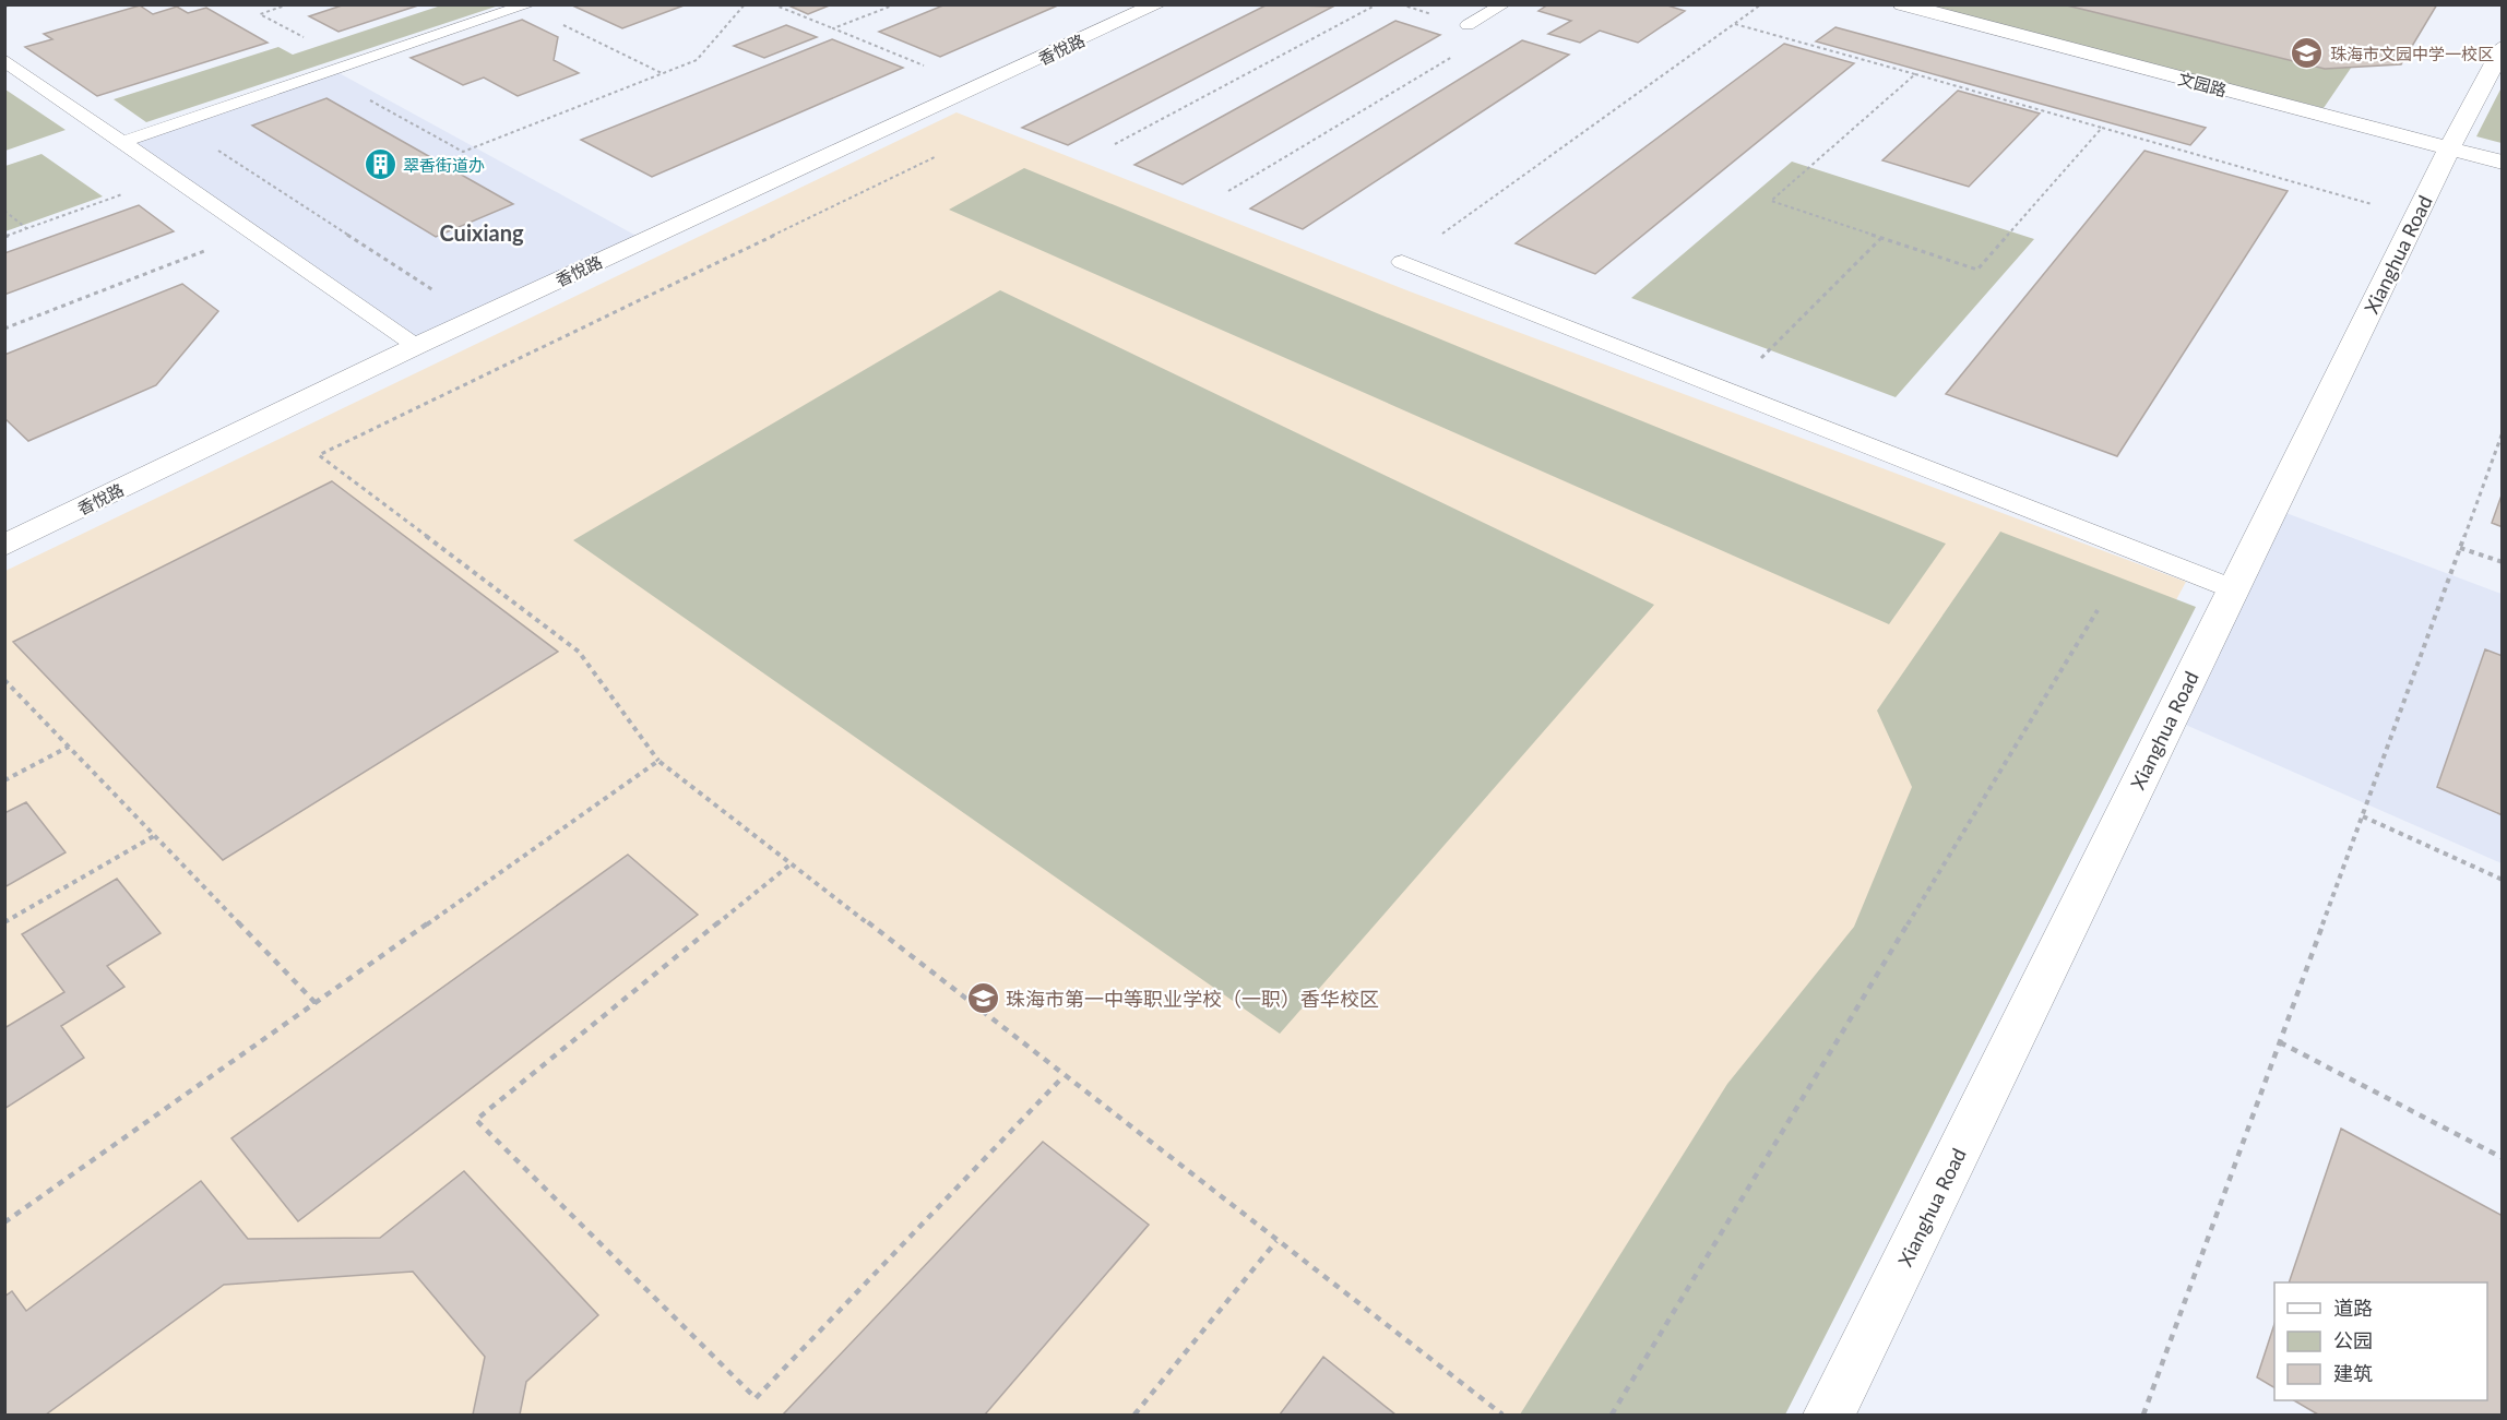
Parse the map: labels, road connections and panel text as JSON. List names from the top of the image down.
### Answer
{
  "streets": {
    "street": ["香悅路", "文园路", "Xianghua Road"]
  },
  "crossings": [
    ["文园路", "Xianghua Road"]
  ],
  "districts": ["Cuixiang"],
  "places": {
    "school or university": ["珠海市文园中学一校区", "珠海市第一中等职业学校（一职）香华校区"],
    "building": ["翠香街道办"]
  },
  "legend": ["道路", "公园", "建筑"]
}
